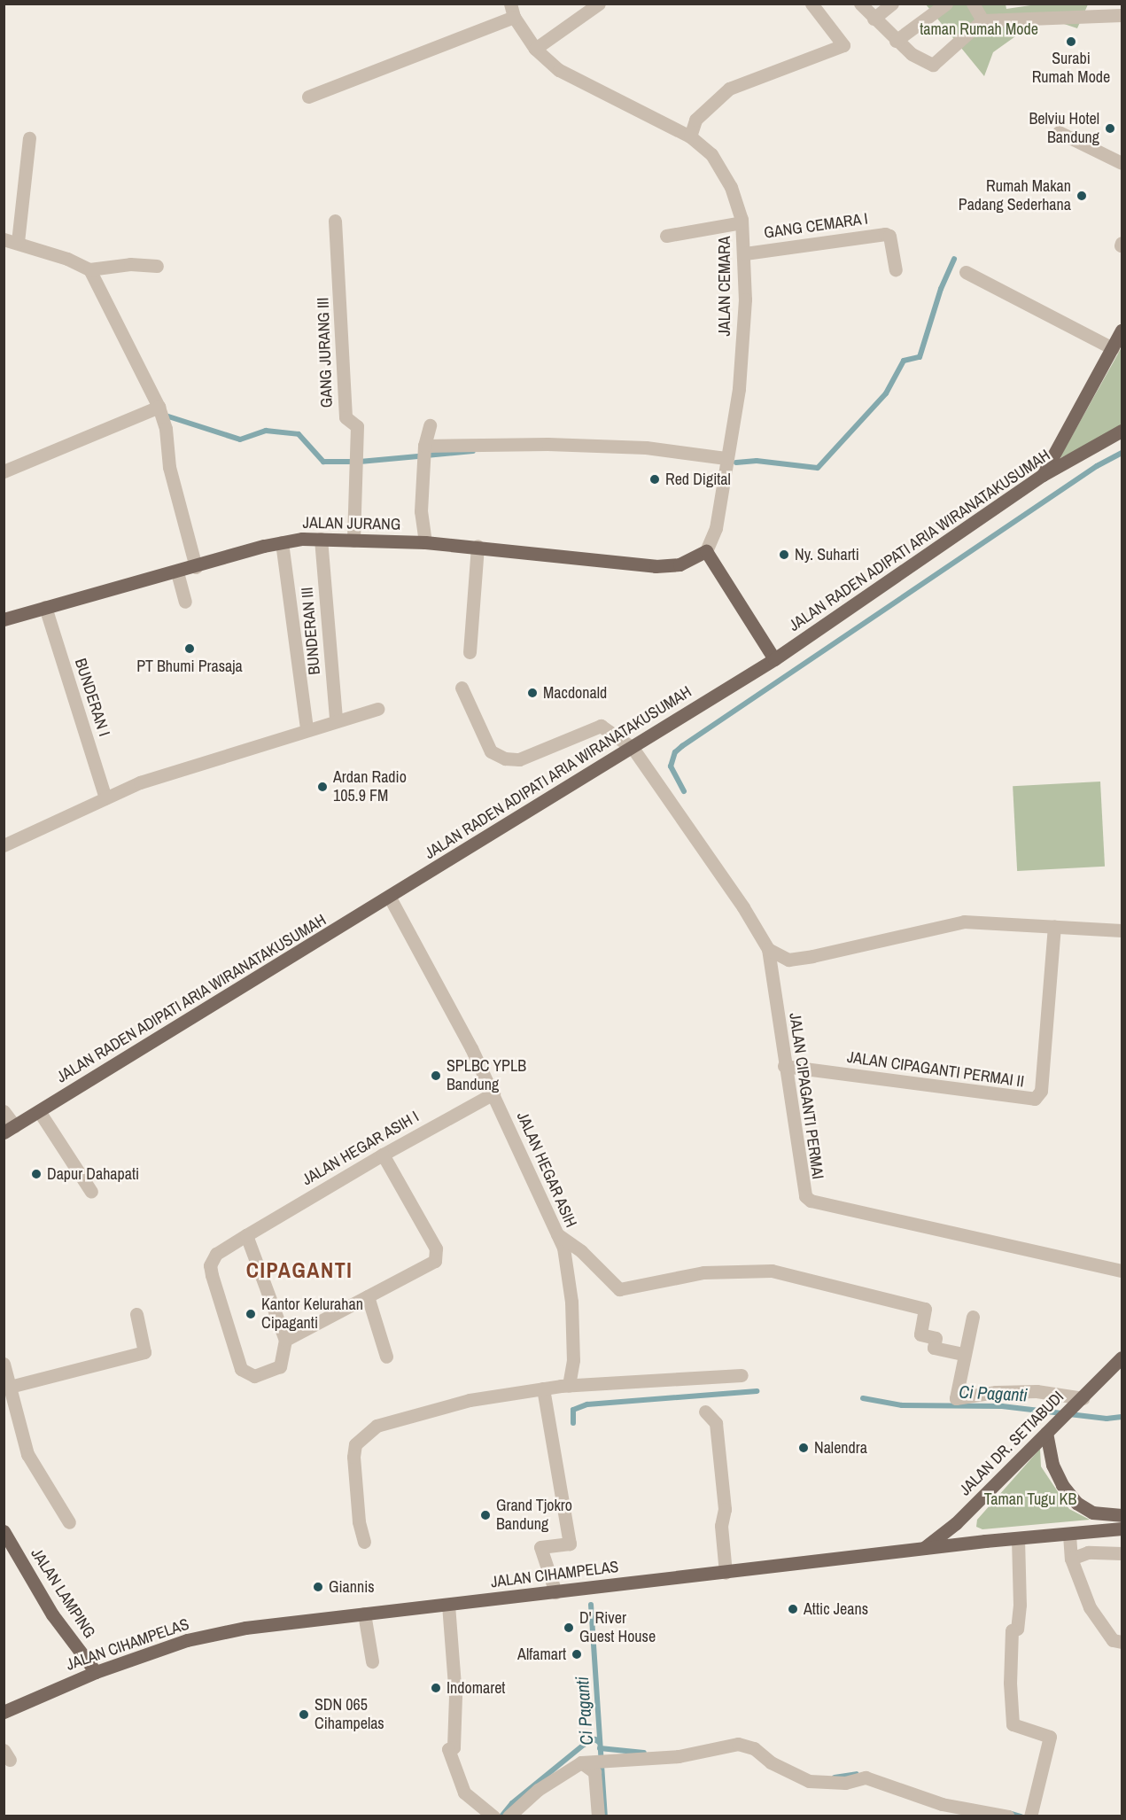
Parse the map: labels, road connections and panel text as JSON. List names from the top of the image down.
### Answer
{
  "streets": {
    "main road": [
      "JALAN JURANG",
      "JALAN RADEN ADIPATI ARIA WIRANATAKUSUMAH",
      "JALAN DR. SETIABUDI",
      "JALAN CIHAMPELAS",
      "JALAN LAMPING"
    ],
    "street": [
      "GANG CEMARA I",
      "JALAN CEMARA",
      "GANG JURANG III",
      "BUNDERAN III",
      "BUNDERAN I",
      "JALAN CIPAGANTI PERMAI II",
      "JALAN CIPAGANTI PERMAI",
      "JALAN HEGAR ASIH I",
      "JALAN HEGAR ASIH"
    ]
  },
  "crossings": [
    ["GANG CEMARA I", "JALAN CEMARA"],
    ["JALAN CEMARA", "JALAN JURANG"],
    ["GANG JURANG III", "JALAN JURANG"],
    ["JALAN JURANG", "BUNDERAN III"],
    ["JALAN JURANG", "BUNDERAN I"],
    ["JALAN RADEN ADIPATI ARIA WIRANATAKUSUMAH", "JALAN CIPAGANTI PERMAI"],
    ["JALAN RADEN ADIPATI ARIA WIRANATAKUSUMAH", "JALAN HEGAR ASIH"],
    ["JALAN CIPAGANTI PERMAI II", "JALAN CIPAGANTI PERMAI"],
    ["JALAN HEGAR ASIH I", "JALAN HEGAR ASIH"],
    ["JALAN DR. SETIABUDI", "JALAN CIHAMPELAS"],
    ["JALAN CIHAMPELAS", "JALAN LAMPING"]
  ],
  "districts": ["CIPAGANTI"],
  "water": ["Ci Paganti"],
  "parks": ["taman Rumah Mode", "Taman Tugu KB"],
  "places": [
    "Surabi Rumah Mode",
    "Belviu Hotel Bandung",
    "Rumah Makan Padang Sederhana",
    "Red Digital",
    "Ny. Suharti",
    "PT Bhumi Prasaja",
    "Macdonald",
    "Ardan Radio 105.9 FM",
    "SPLBC YPLB Bandung",
    "Dapur Dahapati",
    "Kantor Kelurahan Cipaganti",
    "Nalendra",
    "Grand Tjokro Bandung",
    "Giannis",
    "Attic Jeans",
    "D' River Guest House",
    "Alfamart",
    "Indomaret",
    "SDN 065 Cihampelas"
  ]
}
